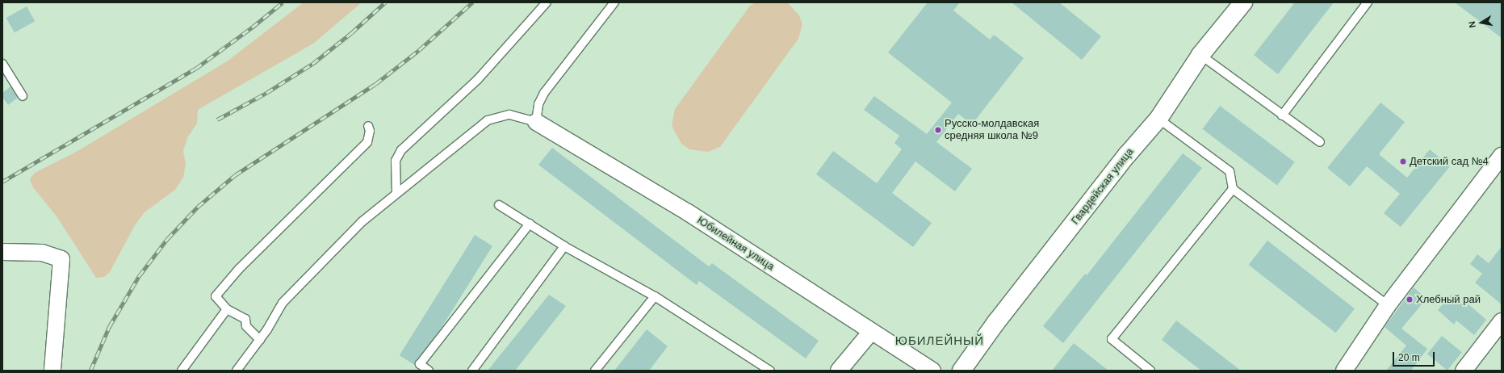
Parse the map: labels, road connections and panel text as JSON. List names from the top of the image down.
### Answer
{
  "streets": {
    "street": ["Гвардейская улица", "Юбилейная улица"]
  },
  "districts": ["ЮБИЛЕЙНЫЙ"],
  "places": ["Русско-молдавская средняя школа №9", "Детский сад №4", "Хлебный рай"],
  "scale_bar": "20 m",
  "north": "left"
}
